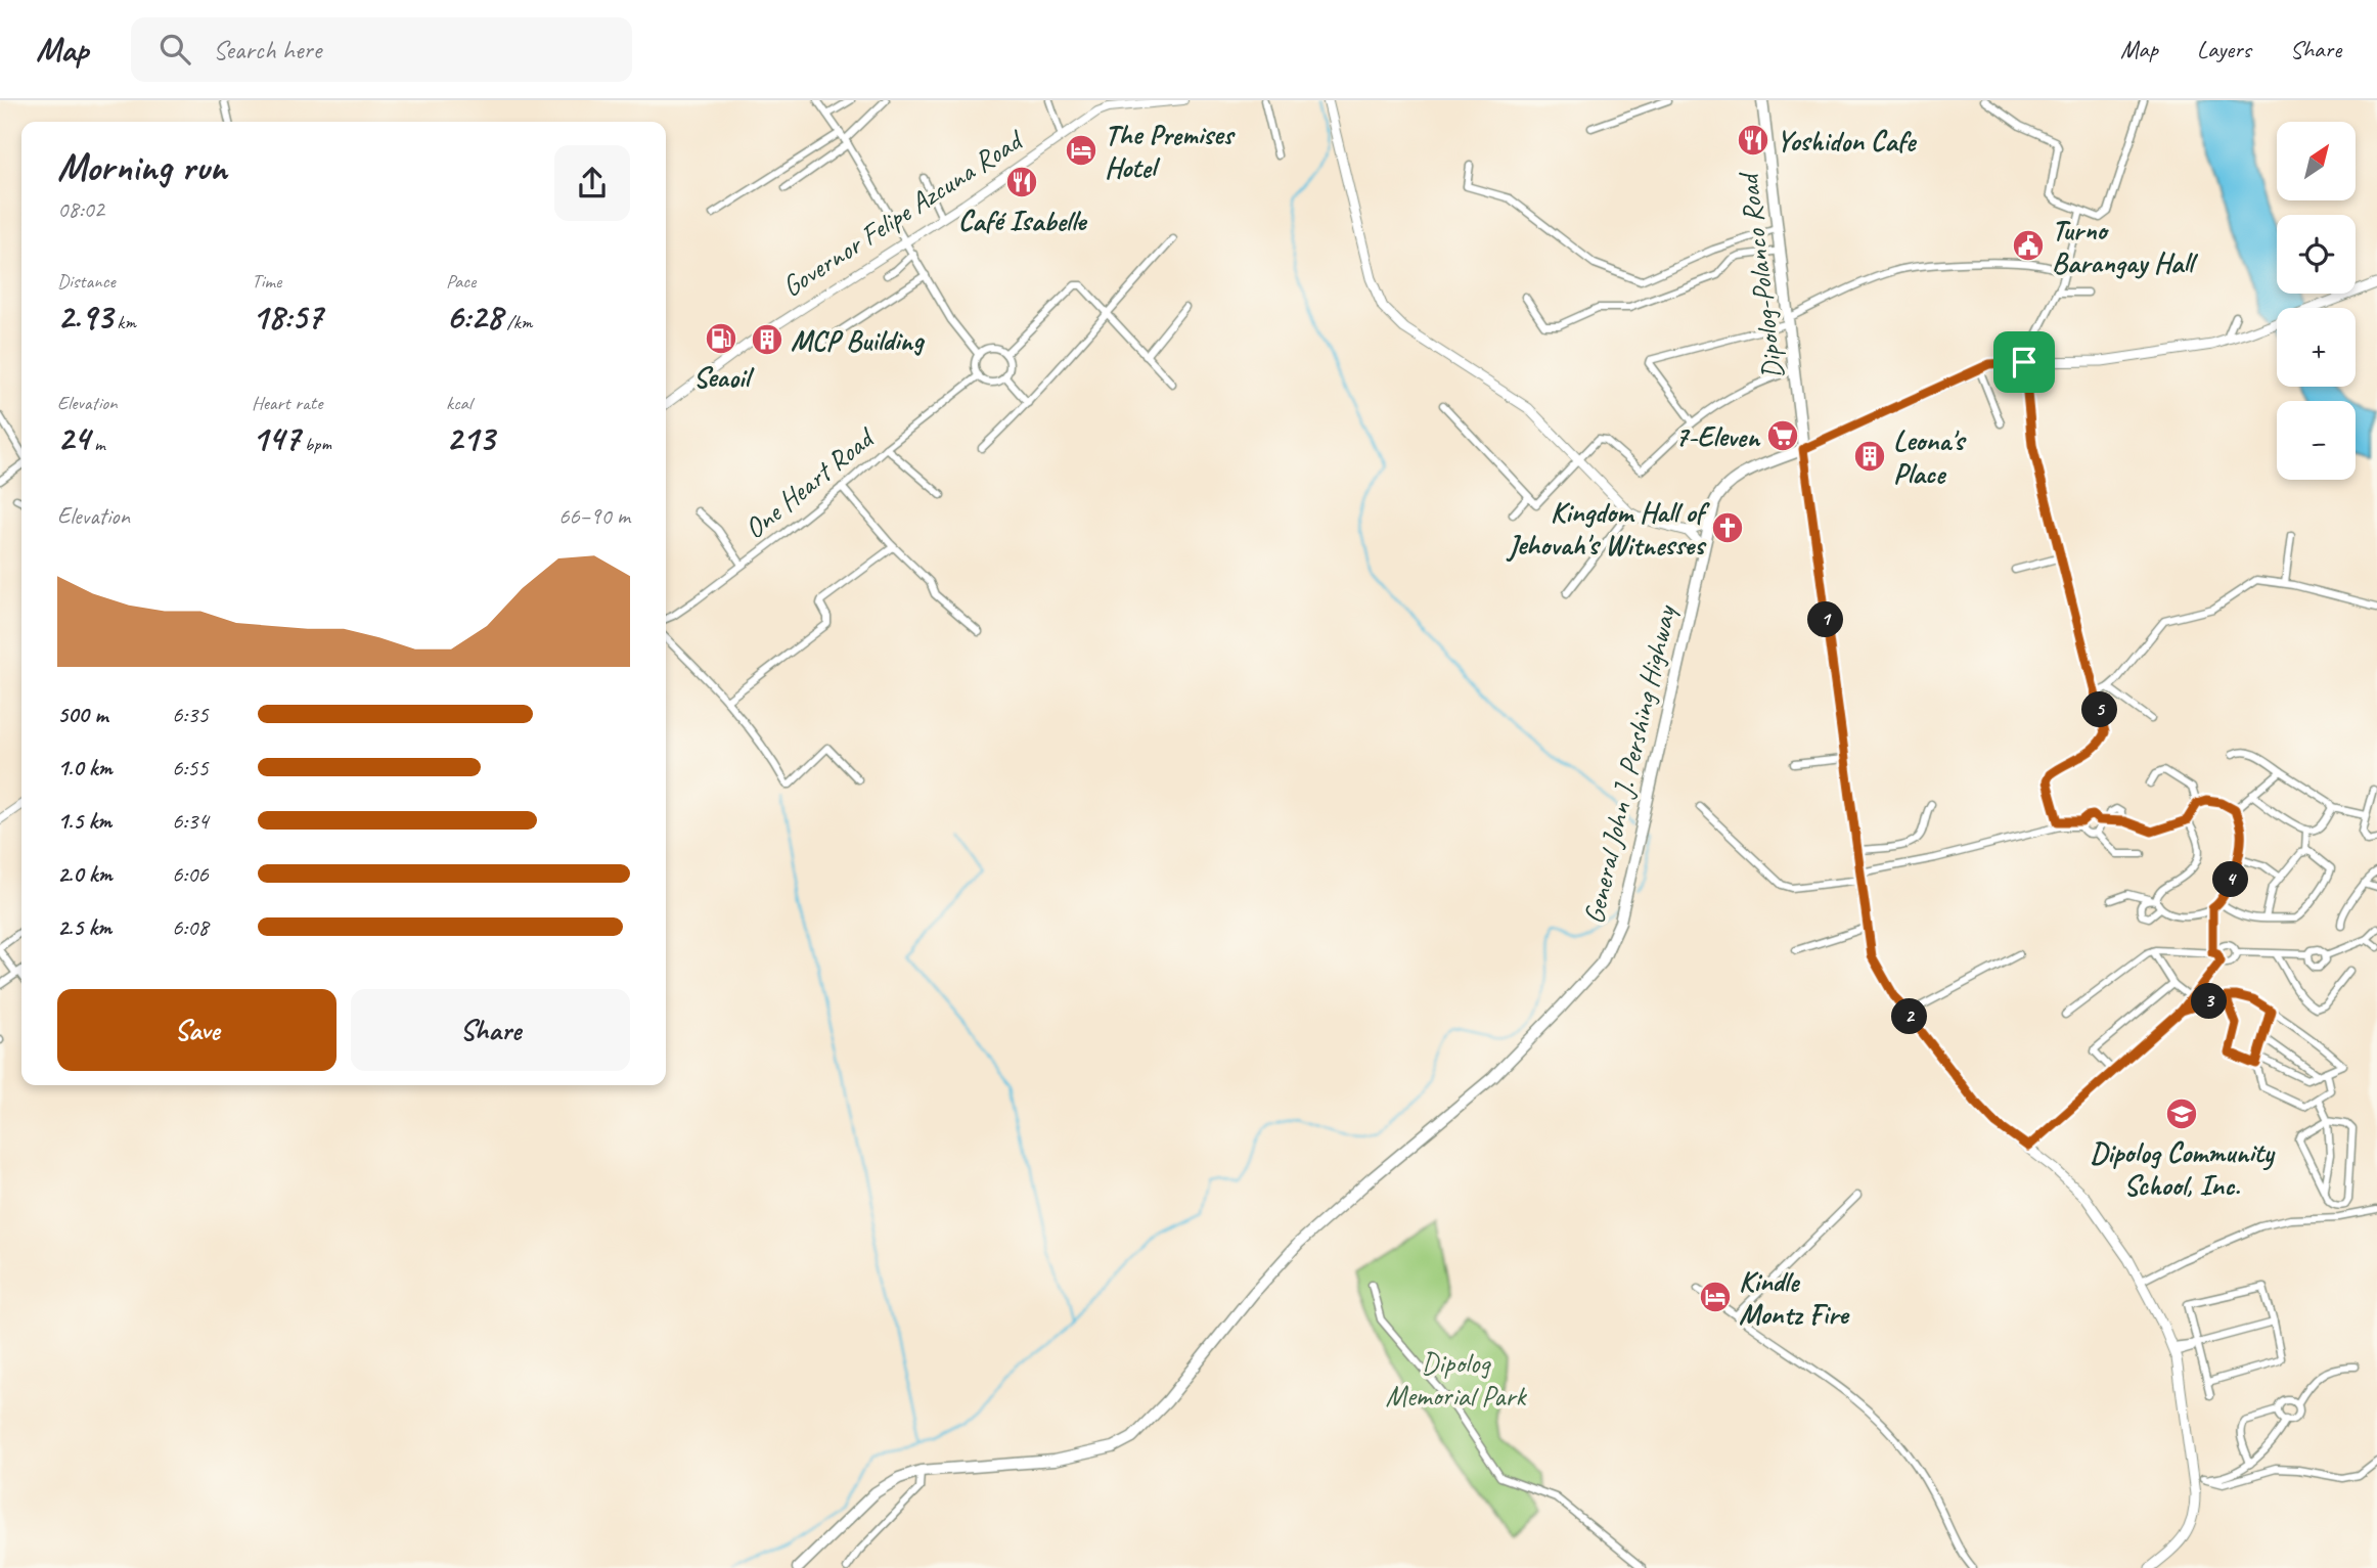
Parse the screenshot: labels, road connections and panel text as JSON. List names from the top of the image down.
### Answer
{
  "streets": {
    "highway": ["Dipolog-Polanco Road", "General John J. Pershing Highway"],
    "street": ["Governor Felipe Azcuna Road", "One Heart Road"]
  },
  "crossings": [
    ["Dipolog-Polanco Road", "General John J. Pershing Highway"]
  ],
  "parks": ["Dipolog Memorial Park"],
  "places": {
    "restaurant": ["Yoshidon Cafe", "Café Isabelle"],
    "hotel": ["The Premises Hotel", "Kindle Montz Fire"],
    "public building": ["Turno Barangay Hall"],
    "fuel station": ["Seaoil"],
    "building": ["MCP Building", "Leona's Place"],
    "supermarket": ["7-Eleven"],
    "church": ["Kingdom Hall of Jehovah's Witnesses"],
    "school or university": ["Dipolog Community School, Inc."]
  },
  "north": "top right",
  "page": {
    "header": "Map",
    "search": "Search here",
    "nav": ["Map", "Layers", "Share"],
    "map_buttons": ["+", "−"],
    "heading": ["Morning run", "08:02"],
    "stats": [
      ["Distance", "2.93 km"],
      ["Time", "18:57"],
      ["Pace", "6:28 /km"],
      ["Elevation", "24 m"],
      ["Heart rate", "147 bpm"],
      ["kcal", "213"]
    ],
    "chart": ["Elevation", "66–90 m"],
    "pins": [
      "1",
      "5",
      "4",
      "3",
      "2"
    ],
    "list": [
      {
        "name": "500 m",
        "note": "6:35"
      },
      {
        "name": "1.0 km",
        "note": "6:55"
      },
      {
        "name": "1.5 km",
        "note": "6:34"
      },
      {
        "name": "2.0 km",
        "note": "6:06"
      },
      {
        "name": "2.5 km",
        "note": "6:08"
      }
    ],
    "buttons": ["Save", "Share"]
  }
}
